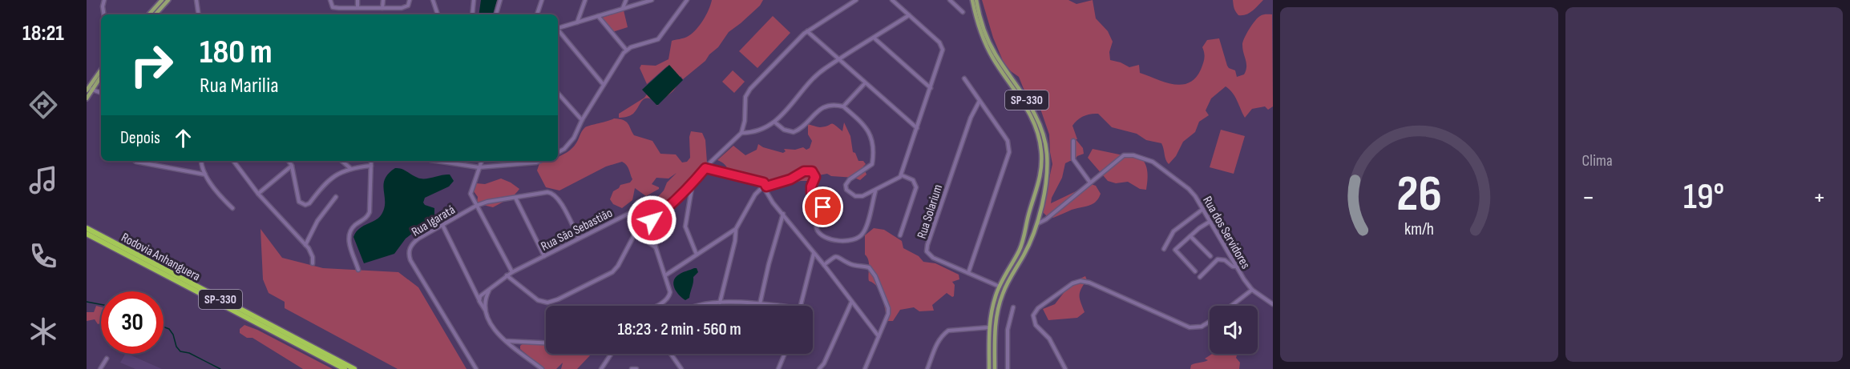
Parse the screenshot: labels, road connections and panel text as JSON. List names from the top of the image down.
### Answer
{
  "streets": {
    "highway": ["SP-330", "Rodovia Anhanguera"],
    "street": [
      "Rua Solarium",
      "Rua Igaratá",
      "Rua São Sebastião",
      "Rua dos Servidores"
    ]
  },
  "crossings": [
    ["SP-330", "Rua Solarium"],
    ["SP-330", "Rua dos Servidores"],
    ["Rua Igaratá", "Rua São Sebastião"]
  ],
  "page": {
    "tabs": "18:21",
    "tile": "Clima",
    "turn": ["180 m", "Rua Marilia"],
    "then": "Depois",
    "heat": ["−", "19°", "+"],
    "limit": "30",
    "trip": "18:23 · 2 min · 560 m",
    "gauge": ["26", "km/h"]
  }
}
